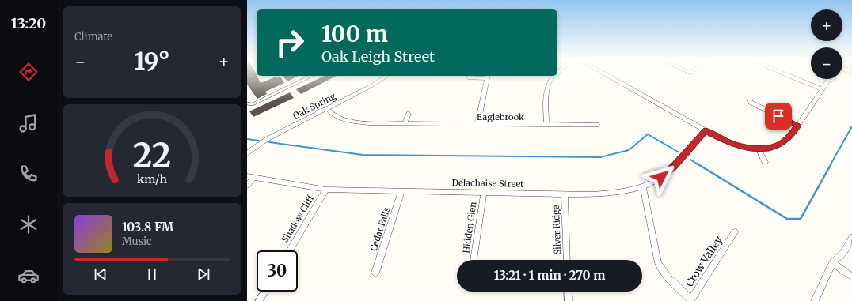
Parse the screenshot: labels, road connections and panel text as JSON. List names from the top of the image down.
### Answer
{
  "streets": {
    "street": [
      "Oak Spring",
      "Eaglebrook",
      "Delachaise Street",
      "Shadow Cliff",
      "Hidden Glen",
      "Cedar Falls",
      "Silver Ridge",
      "Crow Valley"
    ]
  },
  "crossings": [
    ["Oak Spring", "Eaglebrook"],
    ["Delachaise Street", "Shadow Cliff"],
    ["Delachaise Street", "Hidden Glen"],
    ["Delachaise Street", "Cedar Falls"],
    ["Delachaise Street", "Silver Ridge"]
  ],
  "page": {
    "tabs": "13:20",
    "tile": "Climate",
    "map_buttons": ["+", "−"],
    "turn": ["100 m", "Oak Leigh Street"],
    "heat": ["−", "19°", "+"],
    "song": ["103.8 FM", "Music"],
    "limit": "30",
    "trip": "13:21 · 1 min · 270 m",
    "gauge": ["22", "km/h"]
  }
}
